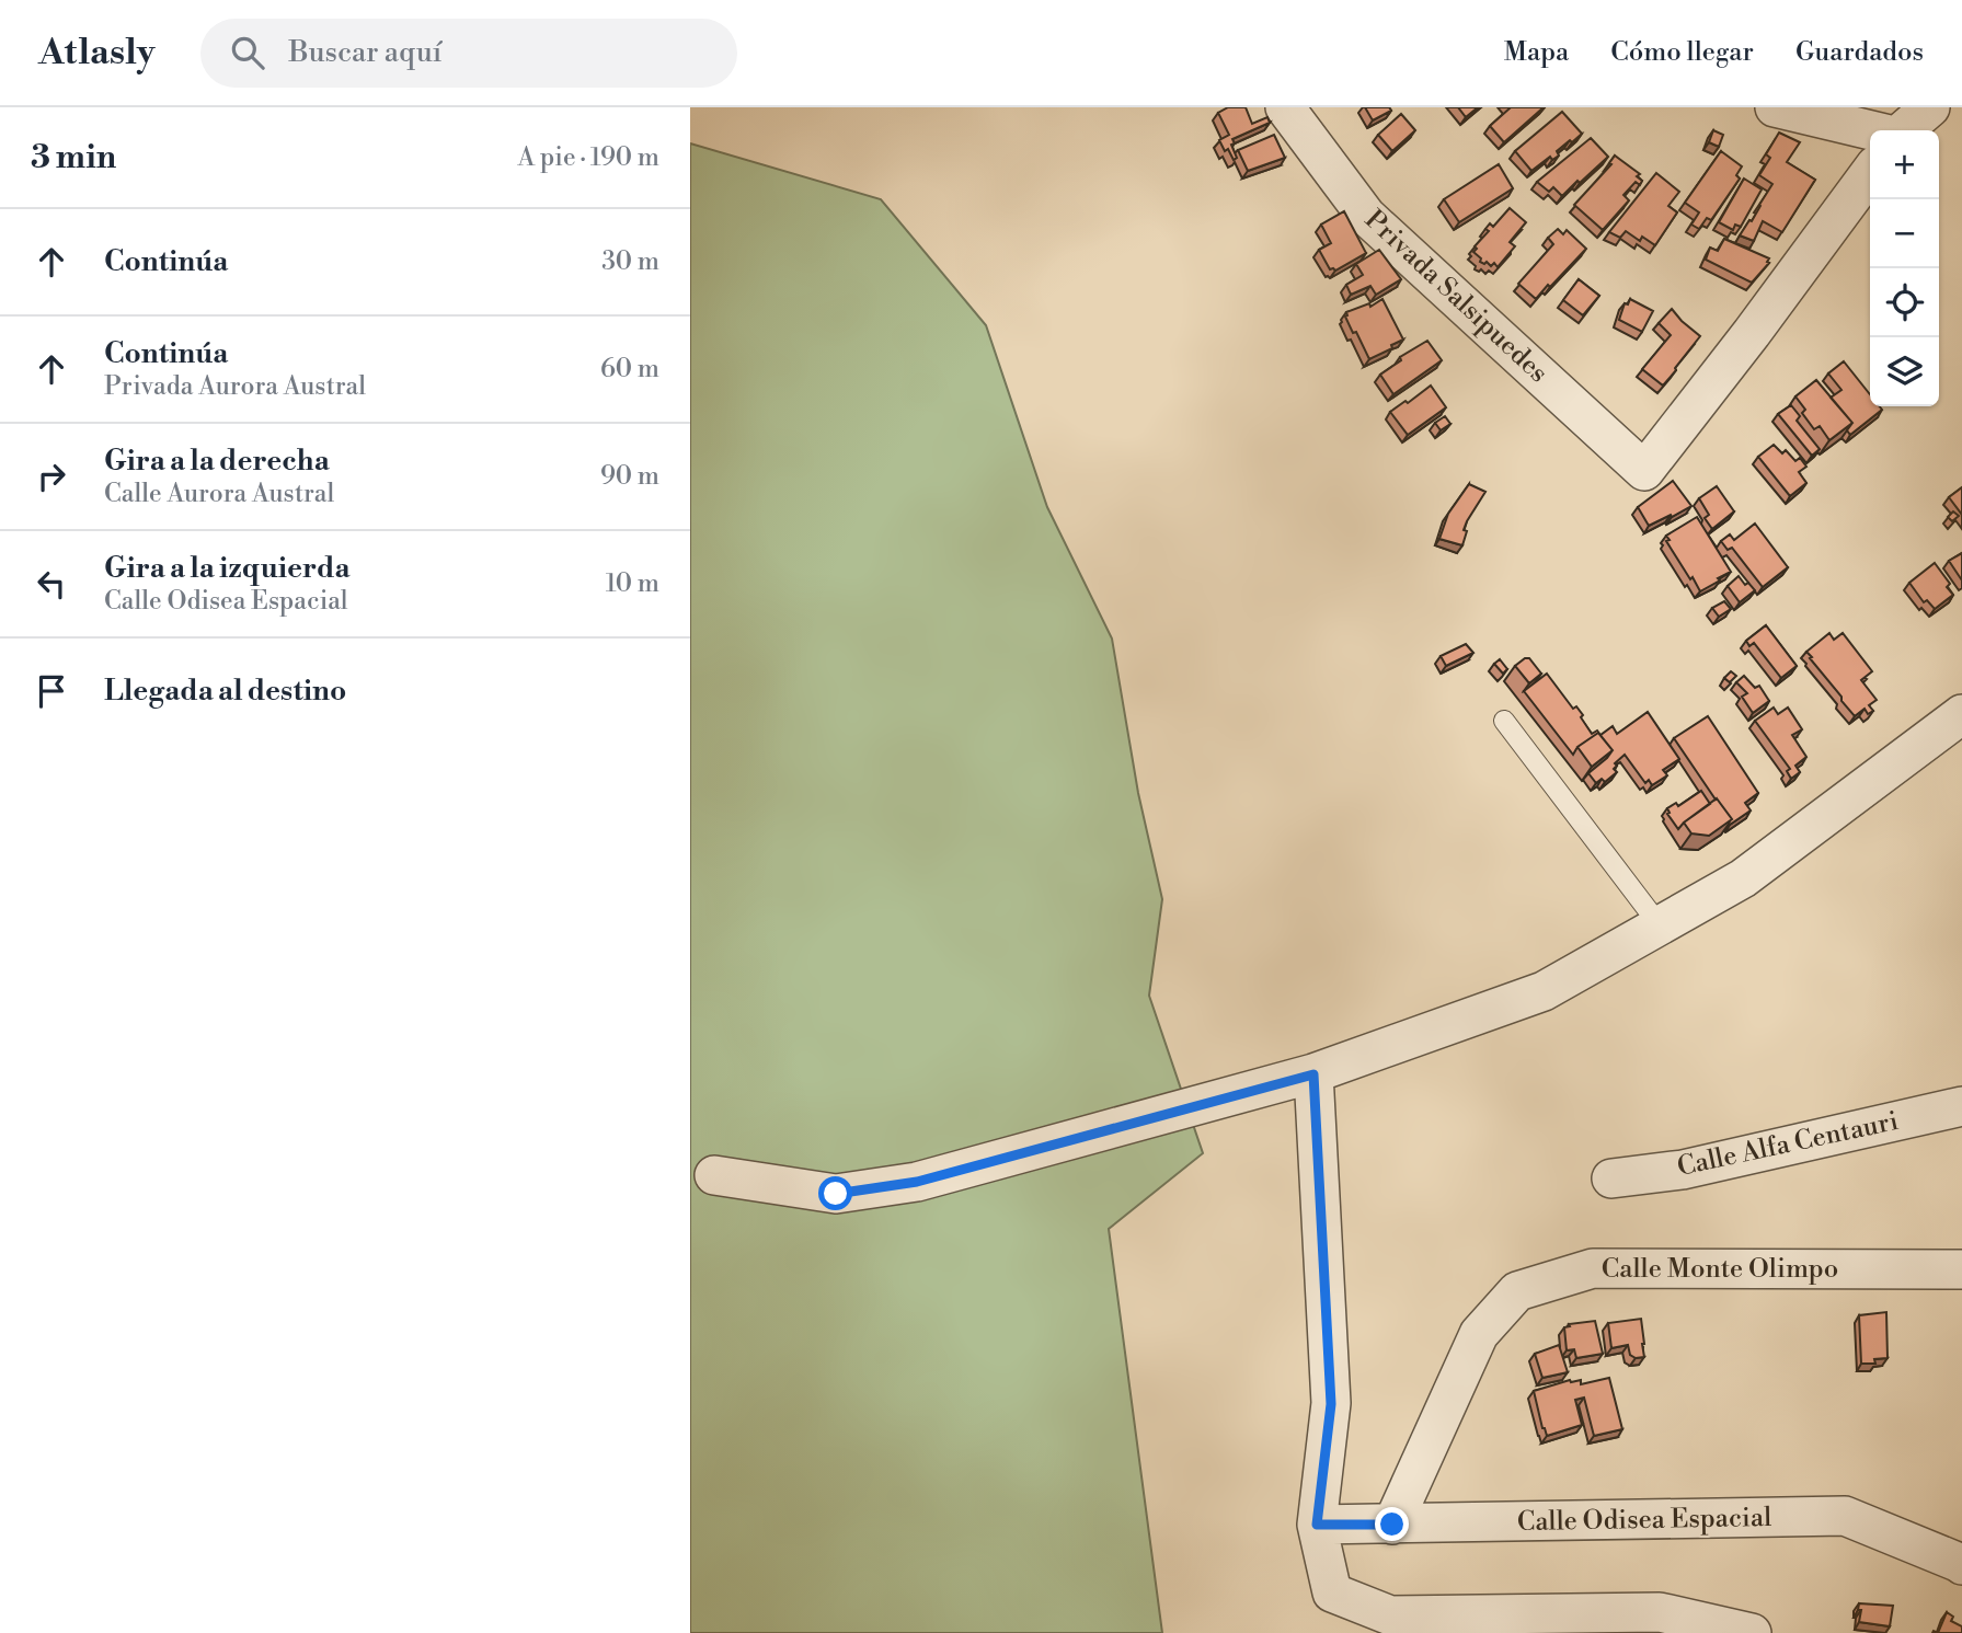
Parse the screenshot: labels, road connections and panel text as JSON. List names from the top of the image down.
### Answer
{
  "streets": {
    "street": [
      "Privada Salsipuedes",
      "Calle Alfa Centauri",
      "Calle Monte Olimpo",
      "Calle Odisea Espacial"
    ]
  },
  "crossings": [
    ["Calle Monte Olimpo", "Calle Odisea Espacial"]
  ],
  "page": {
    "header": "Atlasly",
    "search": "Buscar aquí",
    "nav": ["Mapa", "Cómo llegar", "Guardados"],
    "heading": ["3 min", "A pie · 190 m"],
    "map_buttons": ["+", "−"],
    "list": [
      ["Continúa", "30 m"],
      ["Continúa", "Privada Aurora Austral", "60 m"],
      ["Gira a la derecha", "Calle Aurora Austral", "90 m"],
      ["Gira a la izquierda", "Calle Odisea Espacial", "10 m"],
      "Llegada al destino"
    ]
  }
}
